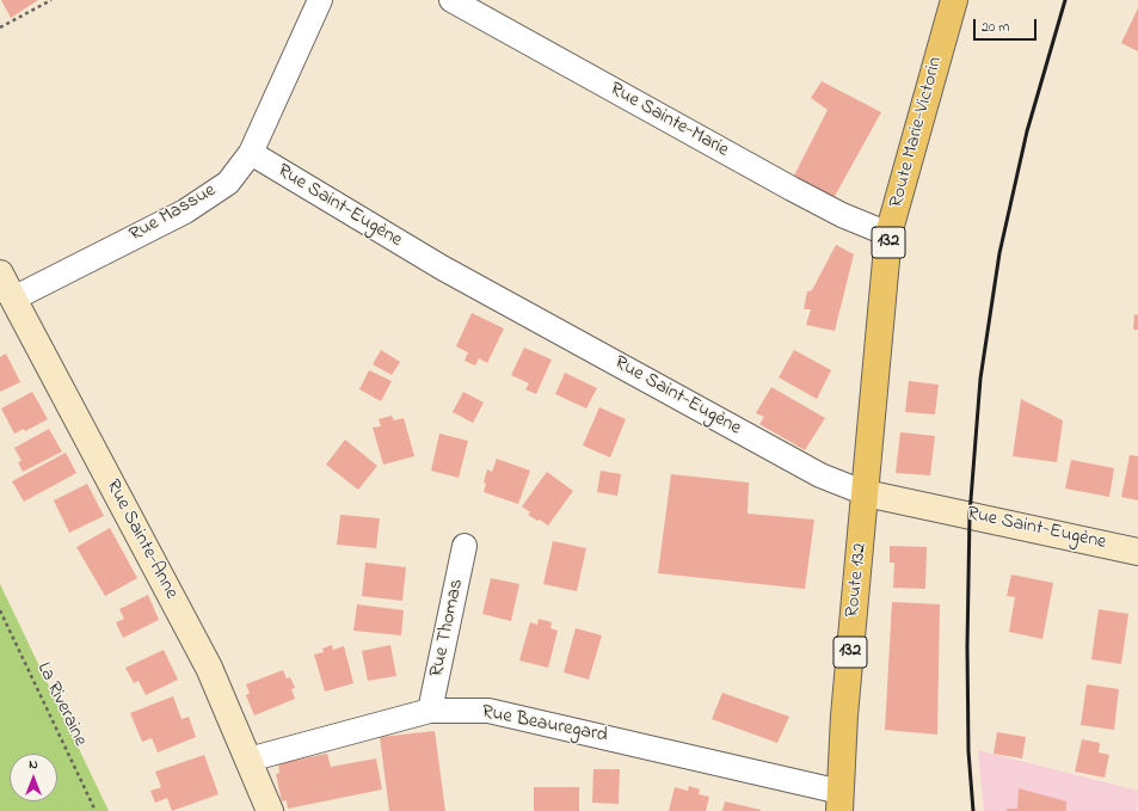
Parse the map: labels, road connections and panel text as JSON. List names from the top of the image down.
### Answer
{
  "streets": {
    "main road": ["Route Marie-Victorin", "132", "Route 132"],
    "street": [
      "Rue Sainte-Marie",
      "Rue Saint-Eugène",
      "Rue Massue",
      "Rue Sainte-Anne",
      "Rue Thomas",
      "Rue Beauregard"
    ],
    "path": ["La Riveraine"]
  },
  "crossings": [
    ["Rue Sainte-Marie", "Route Marie-Victorin"],
    ["Route Marie-Victorin", "Rue Saint-Eugène"],
    ["Route Marie-Victorin", "Route 132"],
    ["Rue Saint-Eugène", "Rue Massue"],
    ["Rue Saint-Eugène", "Route 132"],
    ["Rue Massue", "Rue Sainte-Anne"],
    ["Rue Sainte-Anne", "Rue Beauregard"],
    ["Route 132", "Rue Beauregard"],
    ["Rue Thomas", "Rue Beauregard"]
  ],
  "scale_bar": "20 m",
  "north": "top"
}
